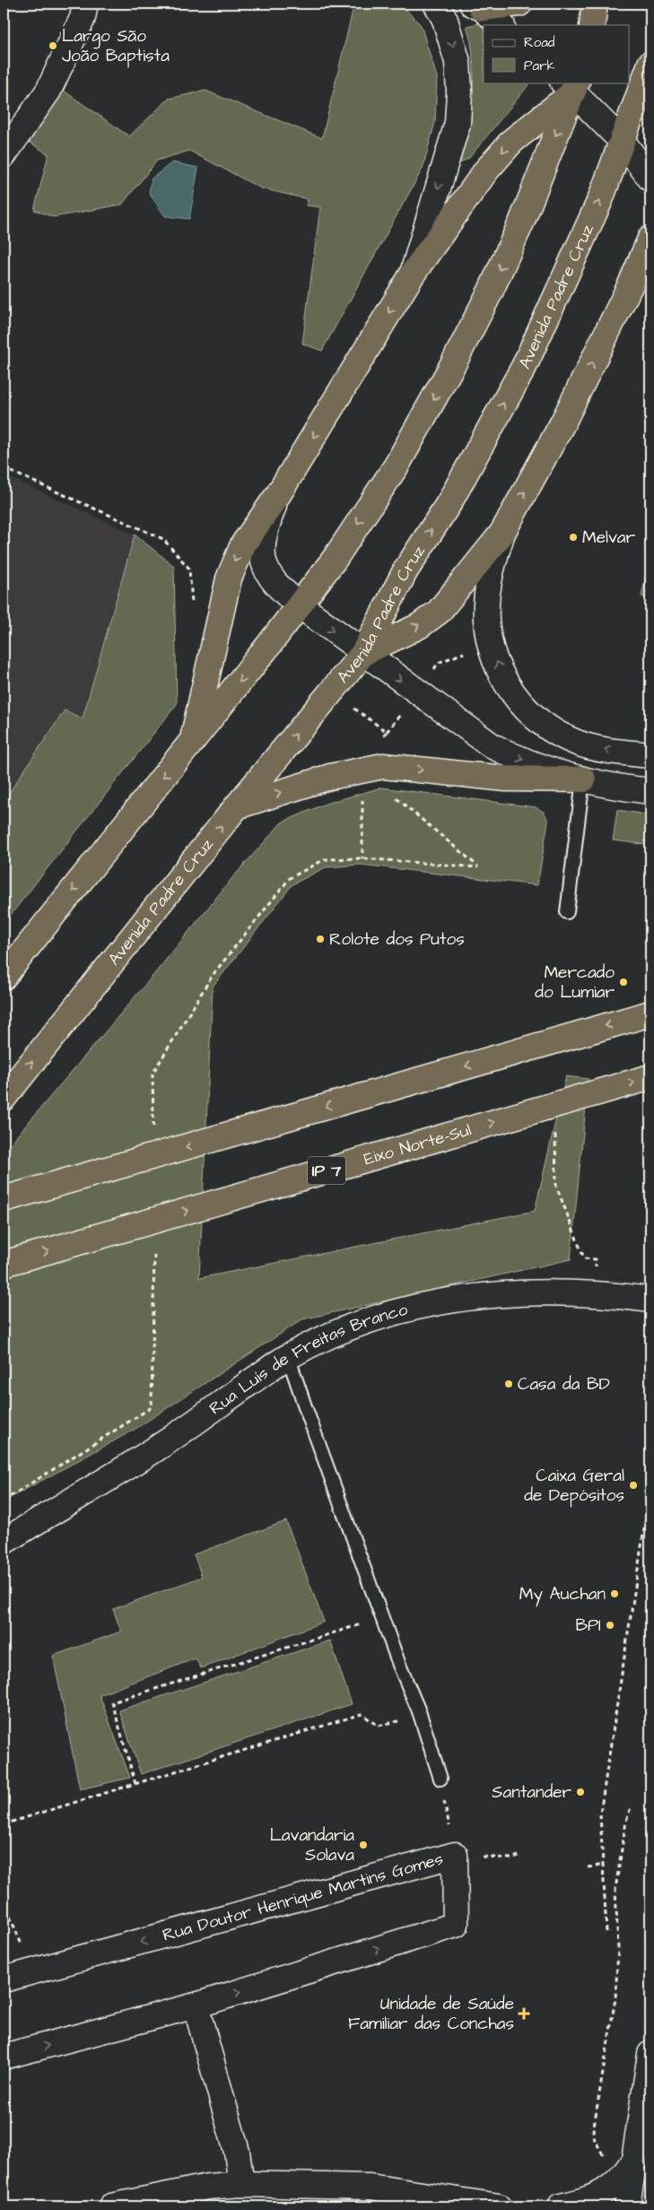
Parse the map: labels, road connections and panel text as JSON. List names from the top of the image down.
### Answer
{
  "streets": {
    "highway": ["Avenida Padre Cruz", "Eixo Norte-Sul", "IP 7"],
    "street": ["Rua Luís de Freitas Branco", "Rua Doutor Henrique Martins Gomes"]
  },
  "places": {
    "other": [
      "Largo São João Baptista",
      "Melvar",
      "Rolote dos Putos",
      "Mercado do Lumiar",
      "Casa da BD",
      "Caixa Geral de Depósitos",
      "My Auchan",
      "BPI",
      "Santander",
      "Lavandaria Solava"
    ],
    "health": ["Unidade de Saúde Familiar das Conchas"]
  },
  "legend": ["Road", "Park"]
}
